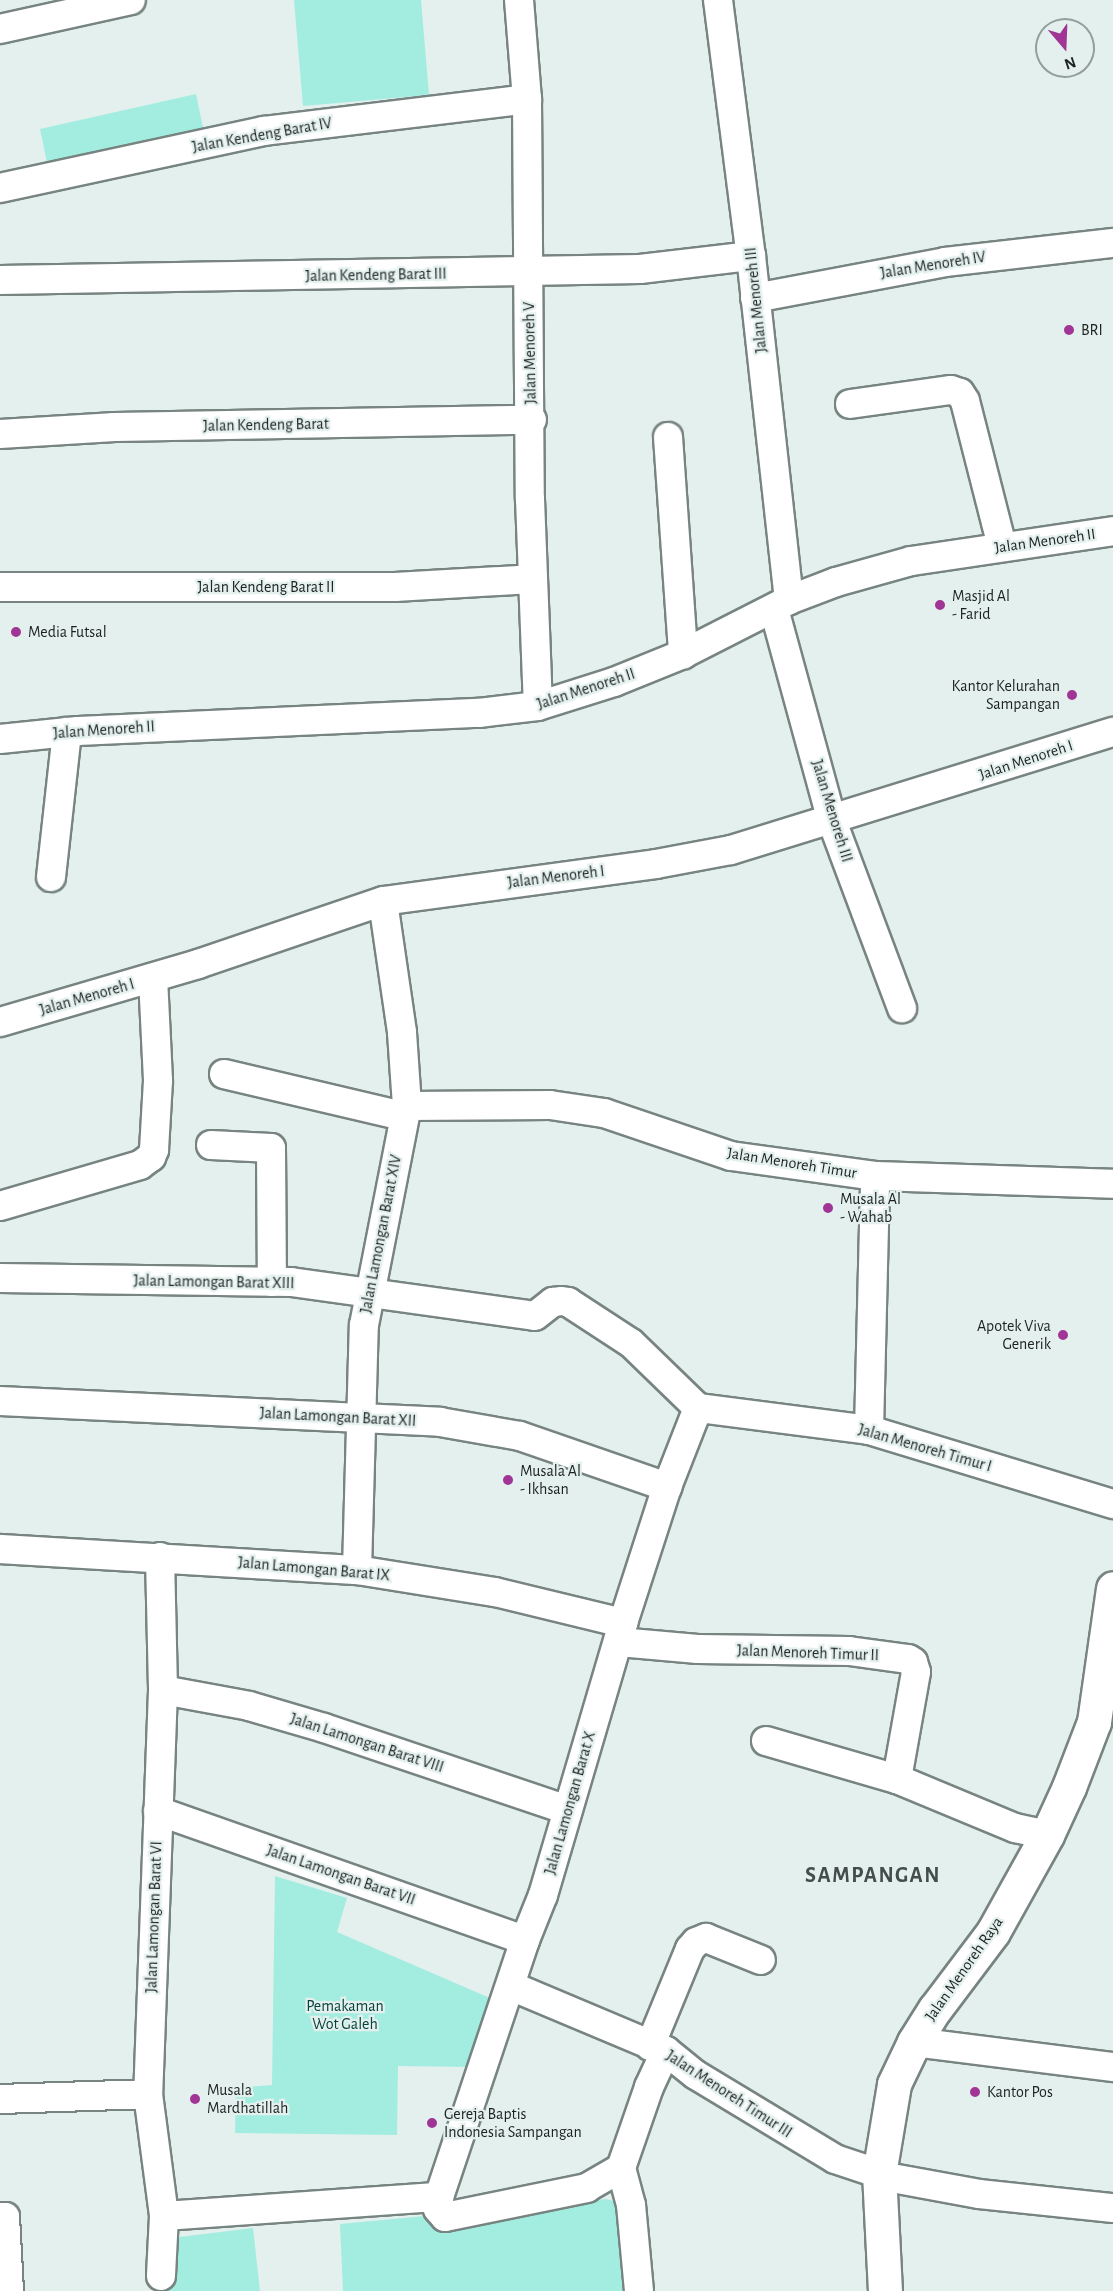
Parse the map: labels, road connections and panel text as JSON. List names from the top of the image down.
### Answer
{
  "streets": {
    "main road": ["Jalan Menoreh Raya"],
    "street": [
      "Jalan Kendeng Barat IV",
      "Jalan Menoreh IV",
      "Jalan Kendeng Barat III",
      "Jalan Menoreh III",
      "Jalan Menoreh V",
      "Jalan Kendeng Barat",
      "Jalan Menoreh II",
      "Jalan Kendeng Barat II",
      "Jalan Menoreh I",
      "Jalan Menoreh Timur",
      "Jalan Lamongan Barat XIV",
      "Jalan Lamongan Barat XIII",
      "Jalan Lamongan Barat XII",
      "Jalan Menoreh Timur I",
      "Jalan Lamongan Barat IX",
      "Jalan Menoreh Timur II",
      "Jalan Lamongan Barat VIII",
      "Jalan Lamongan Barat X",
      "Jalan Lamongan Barat VII",
      "Jalan Lamongan Barat VI",
      "Jalan Menoreh Timur III"
    ]
  },
  "crossings": [
    ["Jalan Kendeng Barat IV", "Jalan Menoreh V"],
    ["Jalan Menoreh IV", "Jalan Menoreh III"],
    ["Jalan Kendeng Barat III", "Jalan Menoreh III"],
    ["Jalan Kendeng Barat III", "Jalan Menoreh V"],
    ["Jalan Menoreh III", "Jalan Menoreh II"],
    ["Jalan Menoreh III", "Jalan Menoreh I"],
    ["Jalan Menoreh V", "Jalan Kendeng Barat"],
    ["Jalan Menoreh V", "Jalan Menoreh II"],
    ["Jalan Menoreh V", "Jalan Kendeng Barat II"],
    ["Jalan Menoreh I", "Jalan Lamongan Barat XIV"],
    ["Jalan Menoreh Timur", "Jalan Lamongan Barat XIV"],
    ["Jalan Lamongan Barat XIV", "Jalan Lamongan Barat XIII"],
    ["Jalan Lamongan Barat XIV", "Jalan Lamongan Barat XII"],
    ["Jalan Lamongan Barat XIV", "Jalan Lamongan Barat IX"],
    ["Jalan Lamongan Barat XIII", "Jalan Menoreh Timur I"],
    ["Jalan Lamongan Barat XIII", "Jalan Lamongan Barat X"],
    ["Jalan Lamongan Barat XII", "Jalan Lamongan Barat X"],
    ["Jalan Menoreh Timur I", "Jalan Lamongan Barat X"],
    ["Jalan Lamongan Barat IX", "Jalan Menoreh Timur II"],
    ["Jalan Lamongan Barat IX", "Jalan Lamongan Barat X"],
    ["Jalan Lamongan Barat IX", "Jalan Lamongan Barat VI"],
    ["Jalan Menoreh Timur II", "Jalan Lamongan Barat X"],
    ["Jalan Lamongan Barat VIII", "Jalan Lamongan Barat X"],
    ["Jalan Lamongan Barat VIII", "Jalan Lamongan Barat VI"],
    ["Jalan Lamongan Barat X", "Jalan Lamongan Barat VII"],
    ["Jalan Lamongan Barat X", "Jalan Menoreh Timur III"],
    ["Jalan Lamongan Barat VII", "Jalan Lamongan Barat VI"],
    ["Jalan Menoreh Raya", "Jalan Menoreh Timur III"]
  ],
  "districts": ["SAMPANGAN"],
  "parks": ["Pemakaman Wot Galeh"],
  "places": [
    "BRI",
    "Masjid Al - Farid",
    "Media Futsal",
    "Kantor Kelurahan Sampangan",
    "Musala Al - Wahab",
    "Apotek Viva Generik",
    "Musala Al - Ikhsan",
    "Kantor Pos",
    "Musala Mardhatillah",
    "Gereja Baptis Indonesia Sampangan"
  ],
  "north": "bottom"
}
